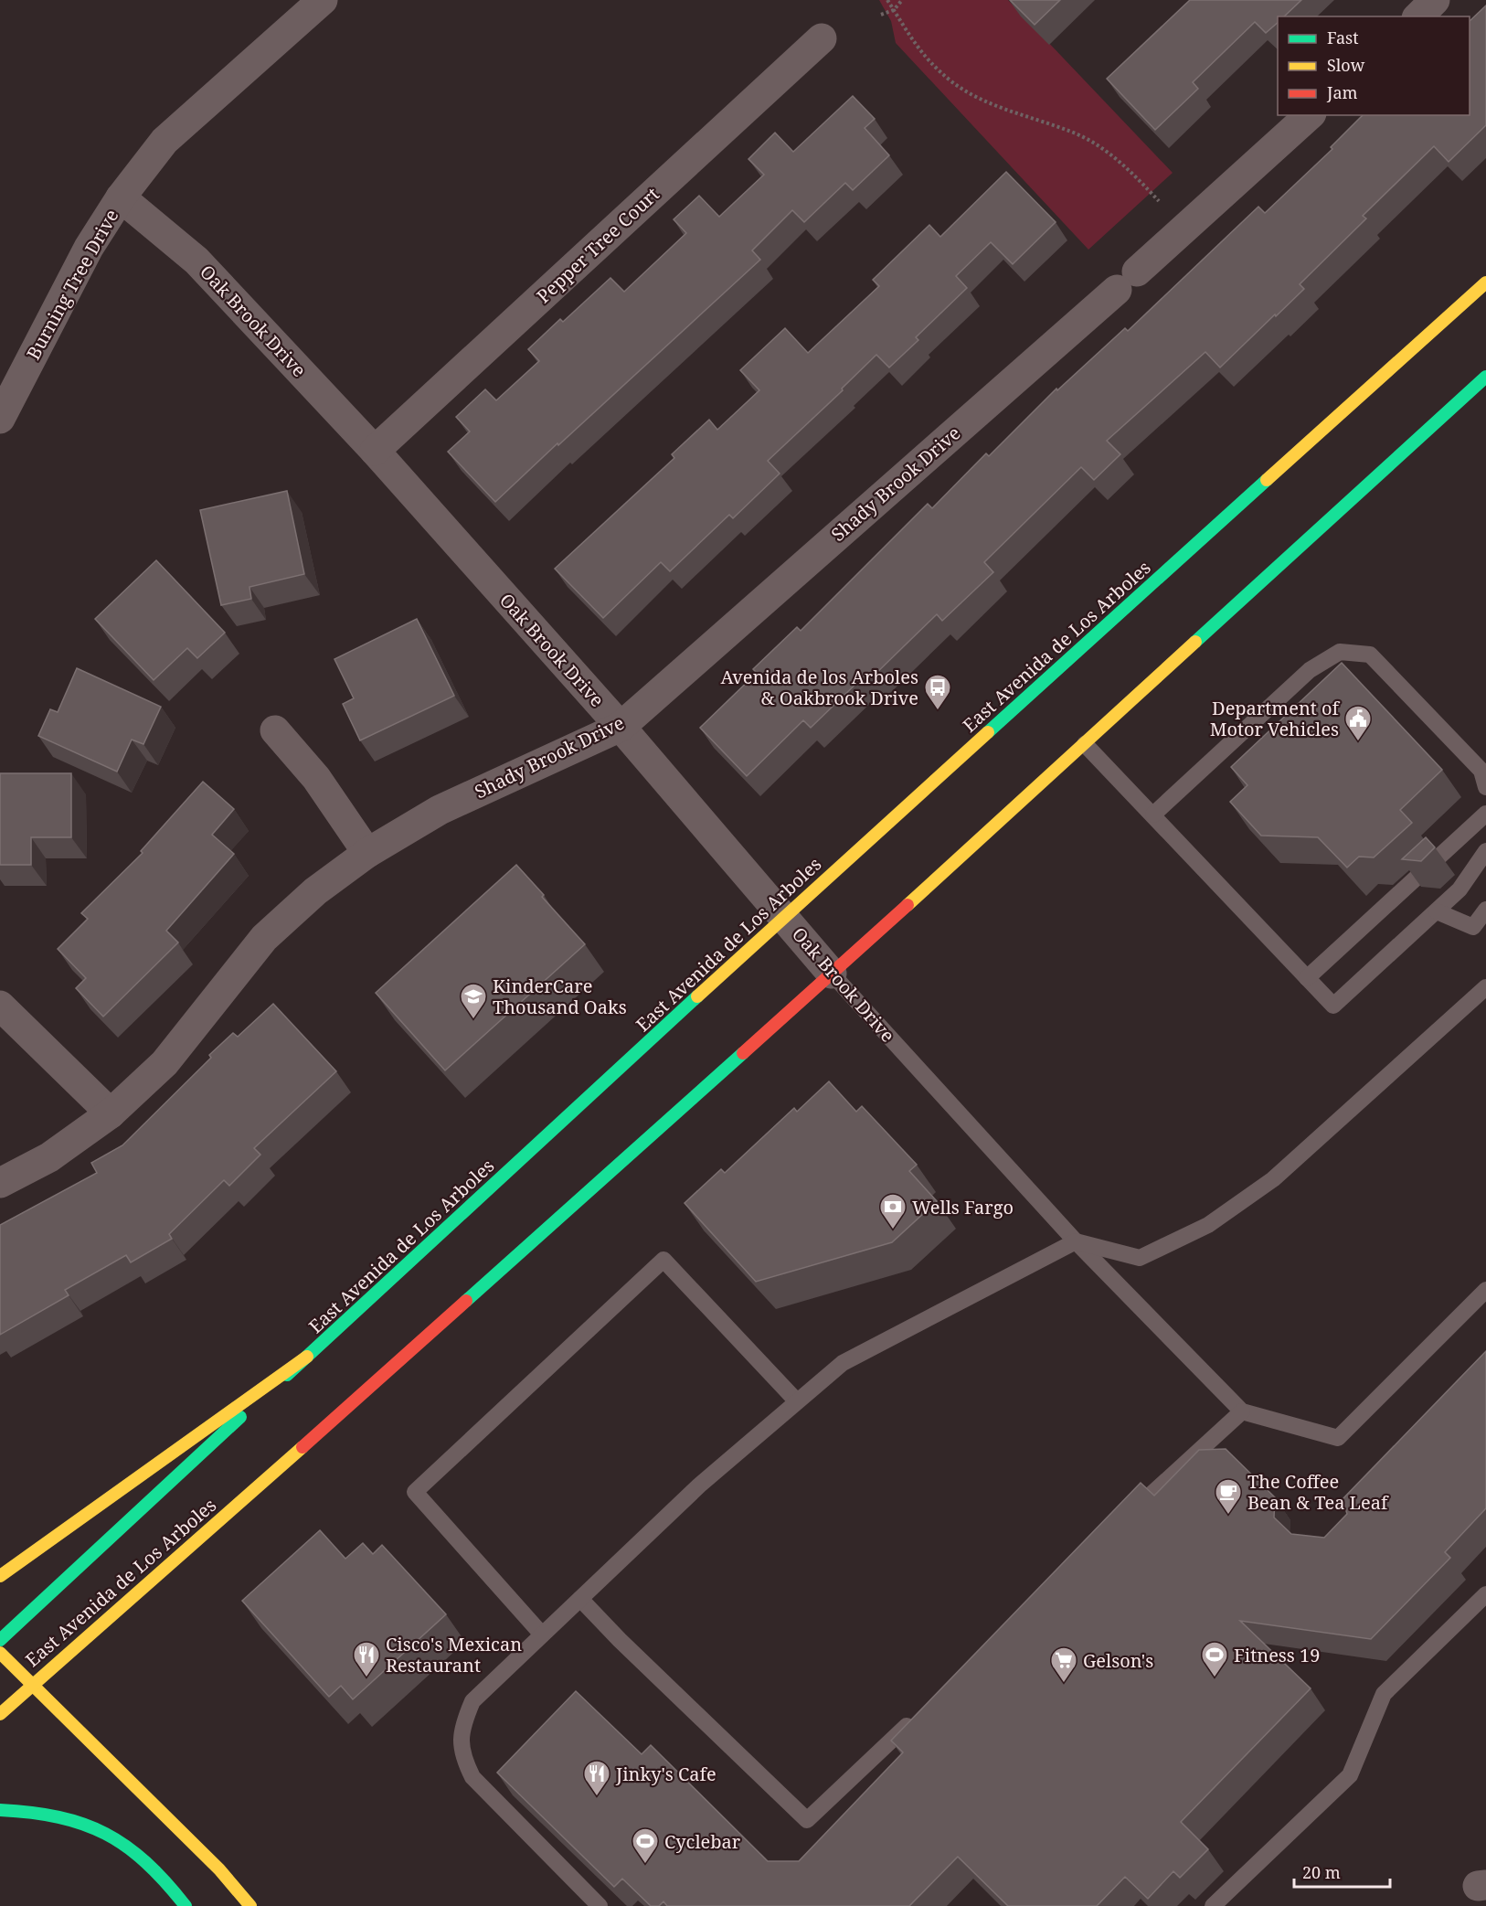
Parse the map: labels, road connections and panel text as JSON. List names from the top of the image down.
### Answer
{
  "streets": {
    "main road": ["East Avenida de Los Arboles"],
    "street": [
      "Pepper Tree Court",
      "Burning Tree Drive",
      "Oak Brook Drive",
      "Shady Brook Drive"
    ]
  },
  "crossings": [
    ["Pepper Tree Court", "Oak Brook Drive"],
    ["Burning Tree Drive", "Oak Brook Drive"],
    ["Oak Brook Drive", "Shady Brook Drive"],
    ["Oak Brook Drive", "East Avenida de Los Arboles"]
  ],
  "places": {
    "bus stop": ["Avenida de los Arboles & Oakbrook Drive"],
    "public building": ["Department of Motor Vehicles"],
    "school or university": ["KinderCare Thousand Oaks"],
    "bank": ["Wells Fargo"],
    "cafe": ["The Coffee Bean & Tea Leaf"],
    "restaurant": ["Cisco's Mexican Restaurant", "Jinky's Cafe"],
    "sports": ["Fitness 19", "Cyclebar"],
    "supermarket": ["Gelson's"]
  },
  "legend": ["Fast", "Slow", "Jam"],
  "scale_bar": "20 m"
}
